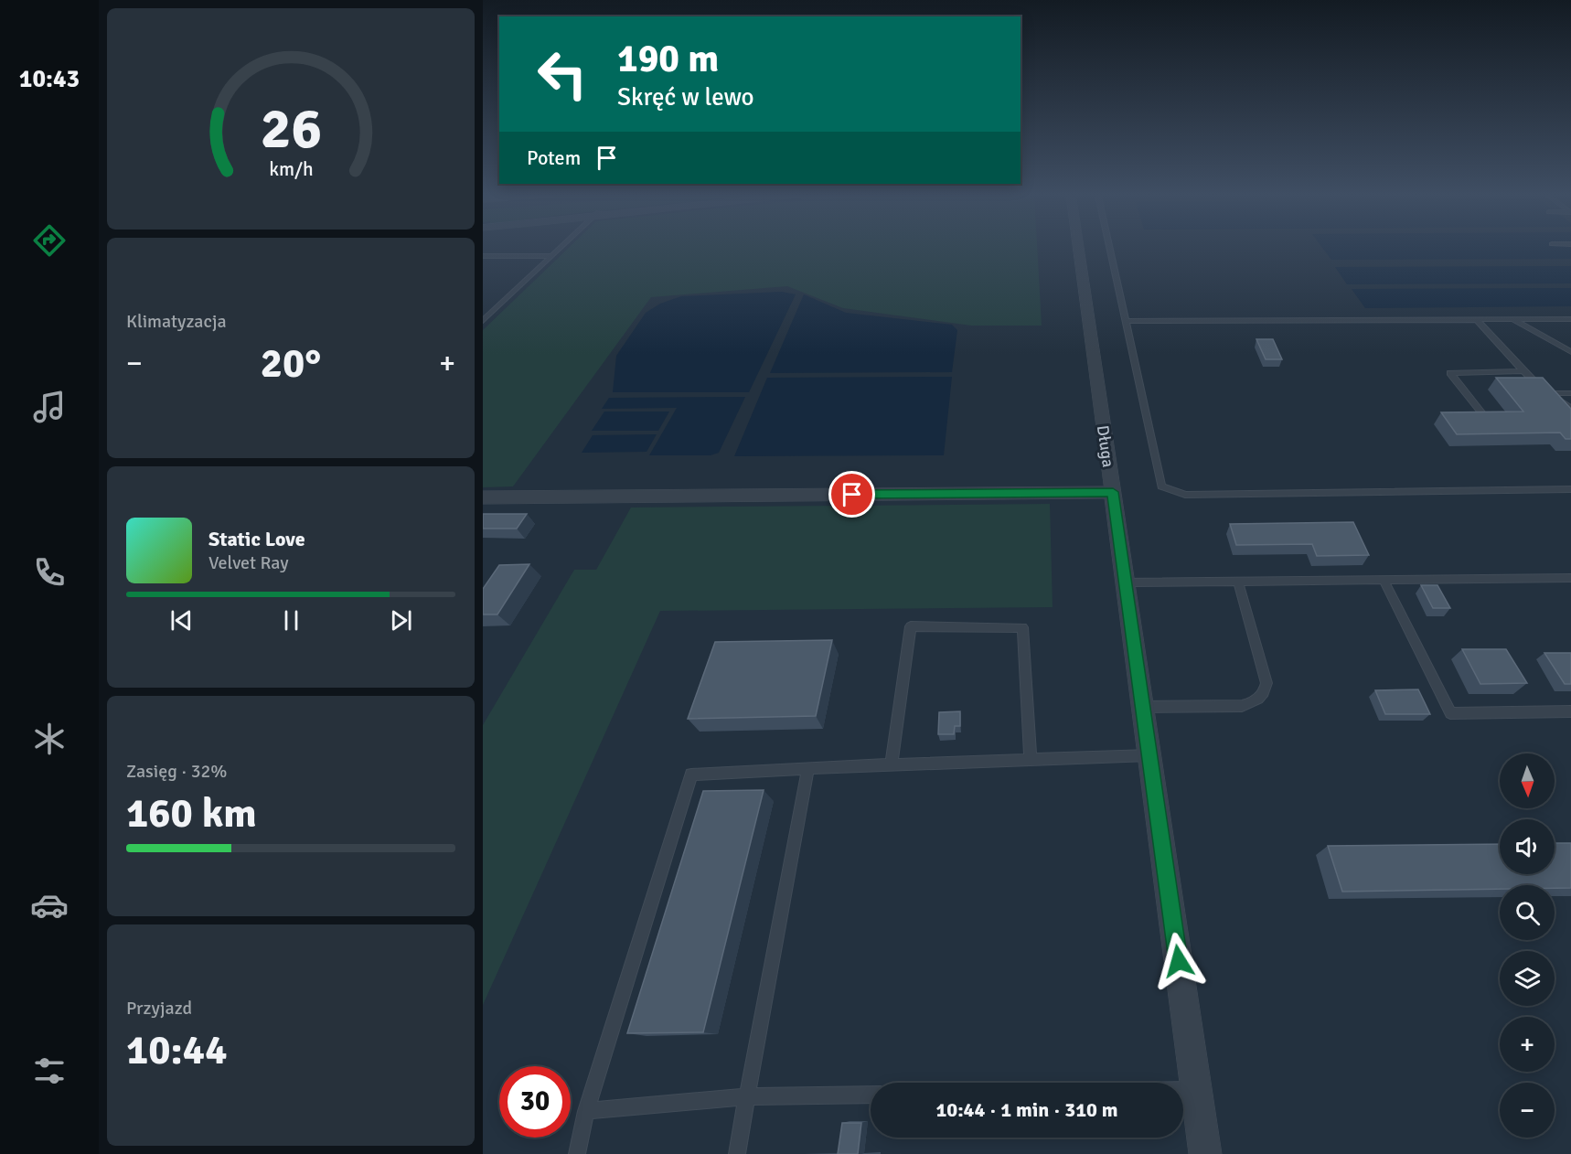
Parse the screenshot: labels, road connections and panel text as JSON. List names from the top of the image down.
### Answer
{
  "streets": {
    "street": ["Długa"]
  },
  "north": "bottom",
  "page": {
    "tabs": "10:43",
    "turn": ["190 m", "Skręć w lewo"],
    "then": "Potem",
    "tile": [
      "Klimatyzacja",
      ["Zasięg · 32%", "160 km"],
      ["Przyjazd", "10:44"]
    ],
    "heat": ["−", "20°", "+"],
    "song": ["Static Love", "Velvet Ray"],
    "map_buttons": ["+", "−"],
    "limit": "30",
    "trip": "10:44 · 1 min · 310 m",
    "gauge": ["26", "km/h"]
  }
}
